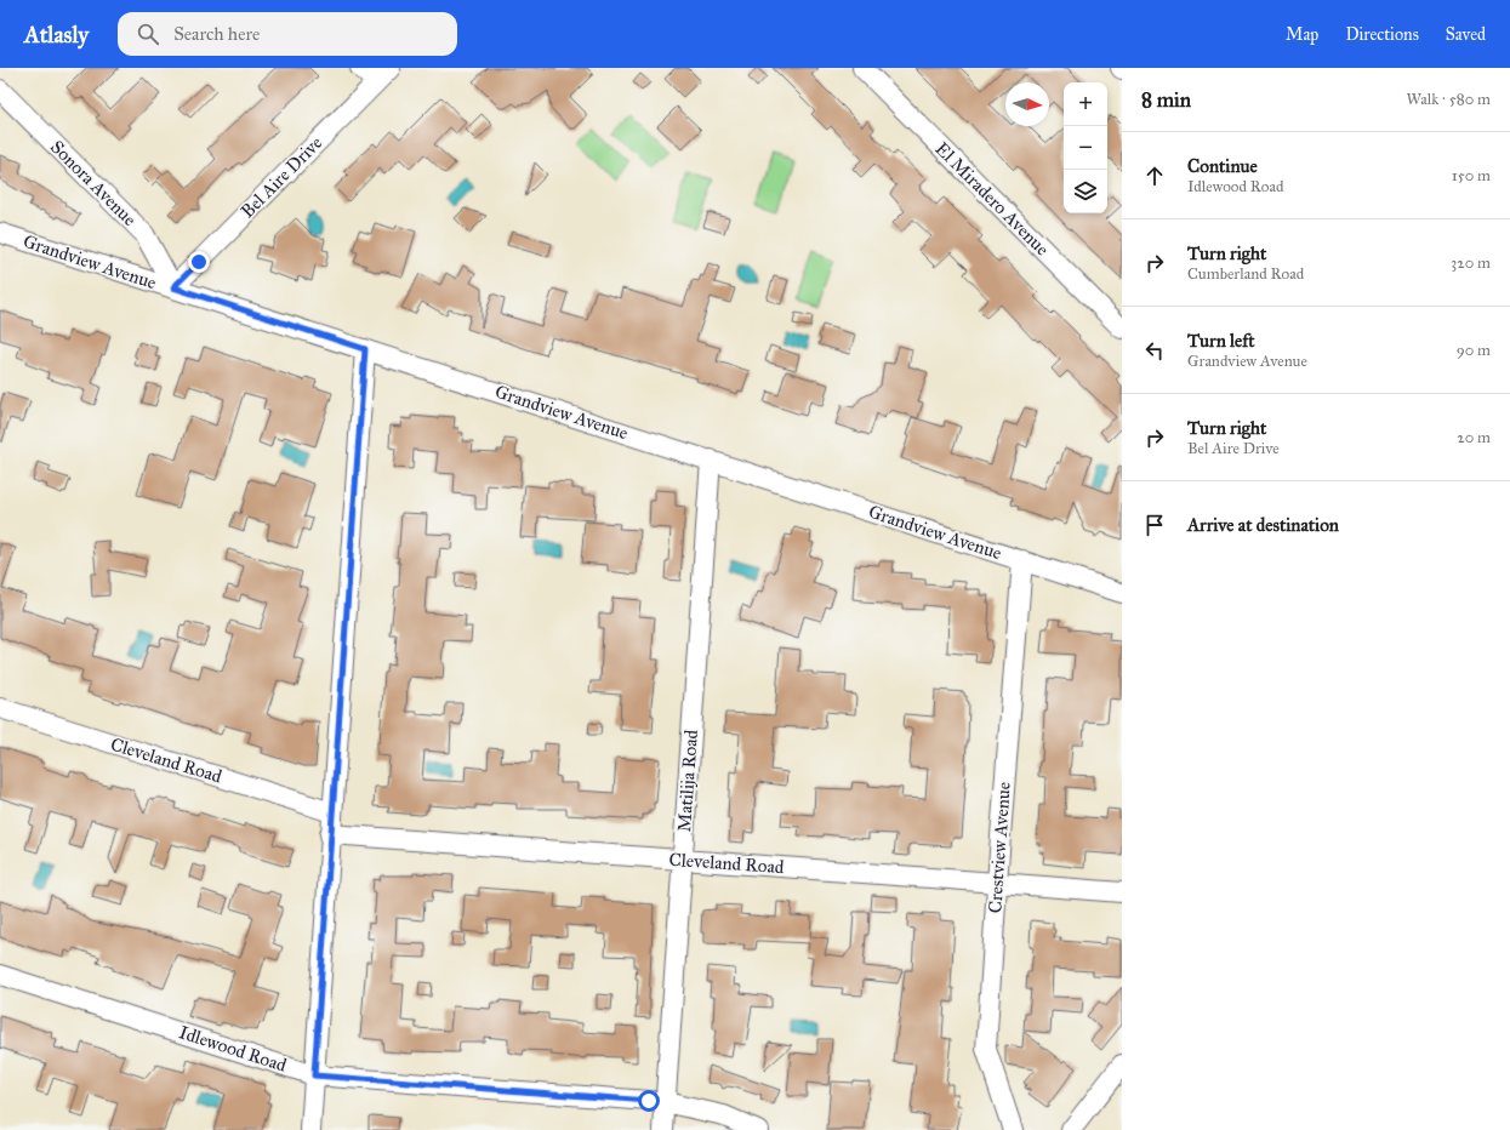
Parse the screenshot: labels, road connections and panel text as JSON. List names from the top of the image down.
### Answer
{
  "streets": {
    "street": [
      "Bel Aire Drive",
      "Sonora Avenue",
      "El Miradero Avenue",
      "Grandview Avenue",
      "Cleveland Road",
      "Matilija Road",
      "Crestview Avenue",
      "Idlewood Road"
    ]
  },
  "crossings": [
    ["Bel Aire Drive", "Sonora Avenue"],
    ["Bel Aire Drive", "Grandview Avenue"],
    ["Sonora Avenue", "Grandview Avenue"],
    ["Grandview Avenue", "Matilija Road"],
    ["Grandview Avenue", "Crestview Avenue"],
    ["Cleveland Road", "Matilija Road"],
    ["Cleveland Road", "Crestview Avenue"],
    ["Matilija Road", "Idlewood Road"]
  ],
  "north": "right",
  "page": {
    "header": "Atlasly",
    "search": "Search here",
    "nav": ["Map", "Directions", "Saved"],
    "heading": ["8 min", "Walk · 580 m"],
    "map_buttons": ["+", "−"],
    "list": [
      ["Continue", "Idlewood Road", "150 m"],
      ["Turn right", "Cumberland Road", "320 m"],
      ["Turn left", "Grandview Avenue", "90 m"],
      ["Turn right", "Bel Aire Drive", "20 m"],
      "Arrive at destination"
    ]
  }
}
